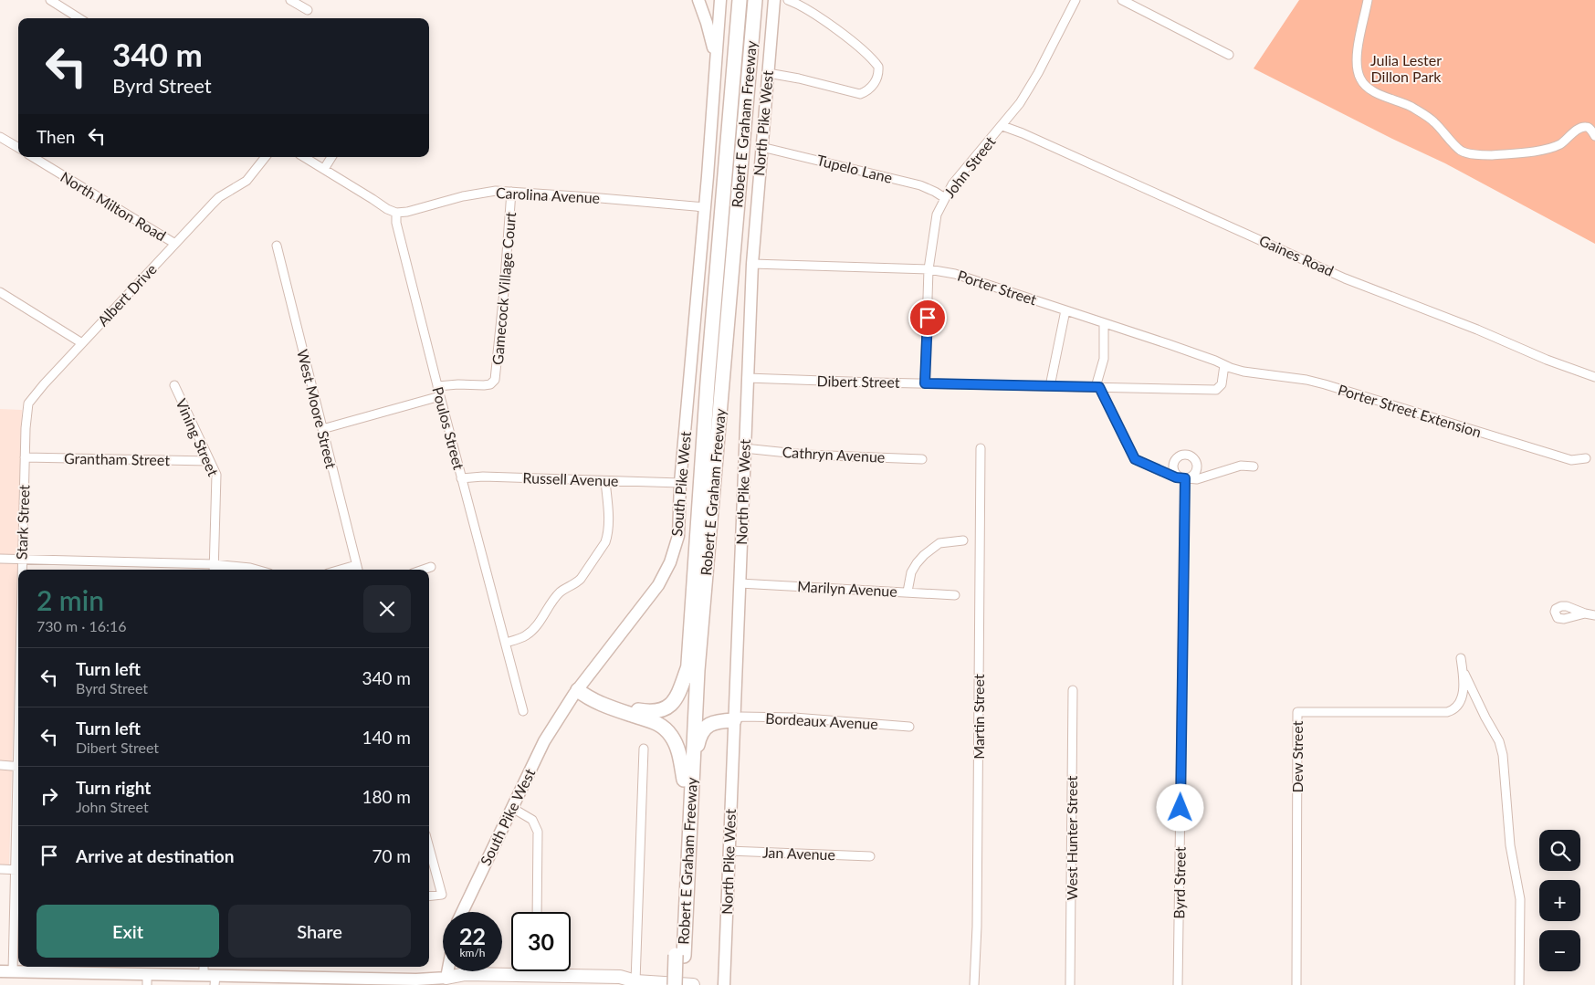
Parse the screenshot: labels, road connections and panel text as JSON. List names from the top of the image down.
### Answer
{
  "streets": {
    "highway": ["Robert E Graham Freeway"],
    "main road": ["North Pike West", "South Pike West"],
    "street": [
      "John Street",
      "Tupelo Lane",
      "Carolina Avenue",
      "North Milton Road",
      "Gaines Road",
      "Porter Street",
      "Gamecock Village Court",
      "Albert Drive",
      "Dibert Street",
      "West Moore Street",
      "Porter Street Extension",
      "Poulos Street",
      "Vining Street",
      "Cathryn Avenue",
      "Grantham Street",
      "Russell Avenue",
      "Stark Street",
      "Marilyn Avenue",
      "Martin Street",
      "Bordeaux Avenue",
      "Dew Street",
      "West Hunter Street",
      "Jan Avenue",
      "Byrd Street"
    ]
  },
  "crossings": [
    ["North Pike West", "Tupelo Lane"],
    ["North Pike West", "Porter Street"],
    ["North Pike West", "Dibert Street"],
    ["North Pike West", "Cathryn Avenue"],
    ["North Pike West", "Marilyn Avenue"],
    ["North Pike West", "Bordeaux Avenue"],
    ["North Pike West", "Jan Avenue"],
    ["John Street", "Tupelo Lane"],
    ["John Street", "Gaines Road"],
    ["John Street", "Porter Street"],
    ["John Street", "Dibert Street"],
    ["Carolina Avenue", "Gamecock Village Court"],
    ["Carolina Avenue", "Poulos Street"],
    ["Carolina Avenue", "South Pike West"],
    ["North Milton Road", "Albert Drive"],
    ["Porter Street", "Dibert Street"],
    ["Porter Street", "Porter Street Extension"],
    ["Gamecock Village Court", "Poulos Street"],
    ["Albert Drive", "Grantham Street"],
    ["Albert Drive", "Stark Street"],
    ["Dibert Street", "Porter Street Extension"],
    ["Poulos Street", "Russell Avenue"],
    ["Vining Street", "Grantham Street"],
    ["Grantham Street", "Stark Street"],
    ["Russell Avenue", "South Pike West"]
  ],
  "parks": ["Julia Lester Dillon Park"],
  "page": {
    "turn": ["340 m", "Byrd Street"],
    "then": "Then",
    "heading": ["2 min", "730 m · 16:16"],
    "list": [
      {
        "name": "Turn left",
        "note": "Byrd Street",
        "value": "340 m"
      },
      {
        "name": "Turn left",
        "note": "Dibert Street",
        "value": "140 m"
      },
      {
        "name": "Turn right",
        "note": "John Street",
        "value": "180 m"
      },
      {
        "name": "Arrive at destination",
        "value": "70 m"
      }
    ],
    "map_buttons": ["+", "−"],
    "buttons": ["Exit", "Share"],
    "speed": "22 km/h",
    "limit": "30"
  }
}
